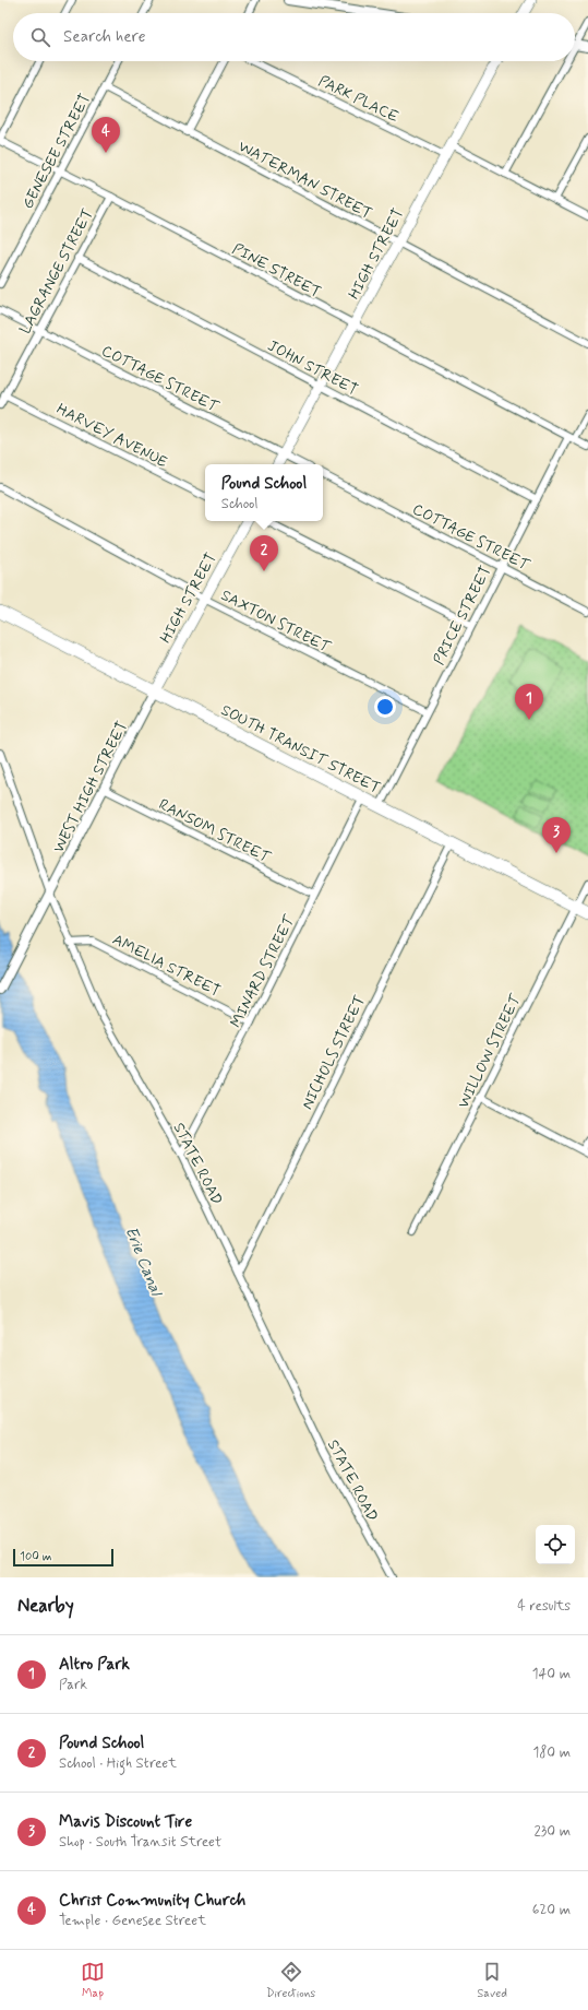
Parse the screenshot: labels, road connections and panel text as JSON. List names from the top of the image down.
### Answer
{
  "streets": {
    "highway": ["SOUTH TRANSIT STREET"],
    "main road": ["HIGH STREET"],
    "street": [
      "PARK PLACE",
      "GENESEE STREET",
      "WATERMAN STREET",
      "PINE STREET",
      "LAGRANGE STREET",
      "JOHN STREET",
      "COTTAGE STREET",
      "HARVEY AVENUE",
      "PRICE STREET",
      "SAXTON STREET",
      "WEST HIGH STREET",
      "RANSOM STREET",
      "AMELIA STREET",
      "MINARD STREET",
      "WILLOW STREET",
      "NICHOLS STREET",
      "STATE ROAD"
    ]
  },
  "crossings": [
    ["PARK PLACE", "HIGH STREET"],
    ["GENESEE STREET", "WATERMAN STREET"],
    ["GENESEE STREET", "PINE STREET"],
    ["WATERMAN STREET", "HIGH STREET"],
    ["HIGH STREET", "PINE STREET"],
    ["HIGH STREET", "JOHN STREET"],
    ["HIGH STREET", "COTTAGE STREET"],
    ["HIGH STREET", "SAXTON STREET"],
    ["HIGH STREET", "SOUTH TRANSIT STREET"],
    ["HIGH STREET", "WEST HIGH STREET"],
    ["PINE STREET", "LAGRANGE STREET"],
    ["PINE STREET", "PRICE STREET"],
    ["LAGRANGE STREET", "JOHN STREET"],
    ["LAGRANGE STREET", "COTTAGE STREET"],
    ["LAGRANGE STREET", "HARVEY AVENUE"],
    ["JOHN STREET", "PRICE STREET"],
    ["COTTAGE STREET", "PRICE STREET"],
    ["PRICE STREET", "SAXTON STREET"],
    ["PRICE STREET", "SOUTH TRANSIT STREET"],
    ["SOUTH TRANSIT STREET", "WEST HIGH STREET"],
    ["SOUTH TRANSIT STREET", "MINARD STREET"],
    ["SOUTH TRANSIT STREET", "WILLOW STREET"],
    ["SOUTH TRANSIT STREET", "NICHOLS STREET"],
    ["WEST HIGH STREET", "RANSOM STREET"],
    ["WEST HIGH STREET", "STATE ROAD"],
    ["RANSOM STREET", "MINARD STREET"],
    ["AMELIA STREET", "MINARD STREET"],
    ["AMELIA STREET", "STATE ROAD"],
    ["MINARD STREET", "STATE ROAD"],
    ["NICHOLS STREET", "STATE ROAD"]
  ],
  "water": ["Erie Canal"],
  "scale_bar": "100 m",
  "page": {
    "search": "Search here",
    "pins": [
      "4",
      "2",
      "1",
      "3"
    ],
    "popup": ["Pound School", "School"],
    "scale": "100 m",
    "heading": ["Nearby", "4 results"],
    "list": [
      {
        "mark": "1",
        "name": "Altro Park",
        "note": "Park",
        "value": "140 m"
      },
      {
        "mark": "2",
        "name": "Pound School",
        "note": "School · High Street",
        "value": "180 m"
      },
      {
        "mark": "3",
        "name": "Mavis Discount Tire",
        "note": "Shop · South Transit Street",
        "value": "230 m"
      },
      {
        "mark": "4",
        "name": "Christ Community Church",
        "note": "Temple · Genesee Street",
        "value": "620 m"
      }
    ],
    "nav": ["Map", "Directions", "Saved"]
  }
}
